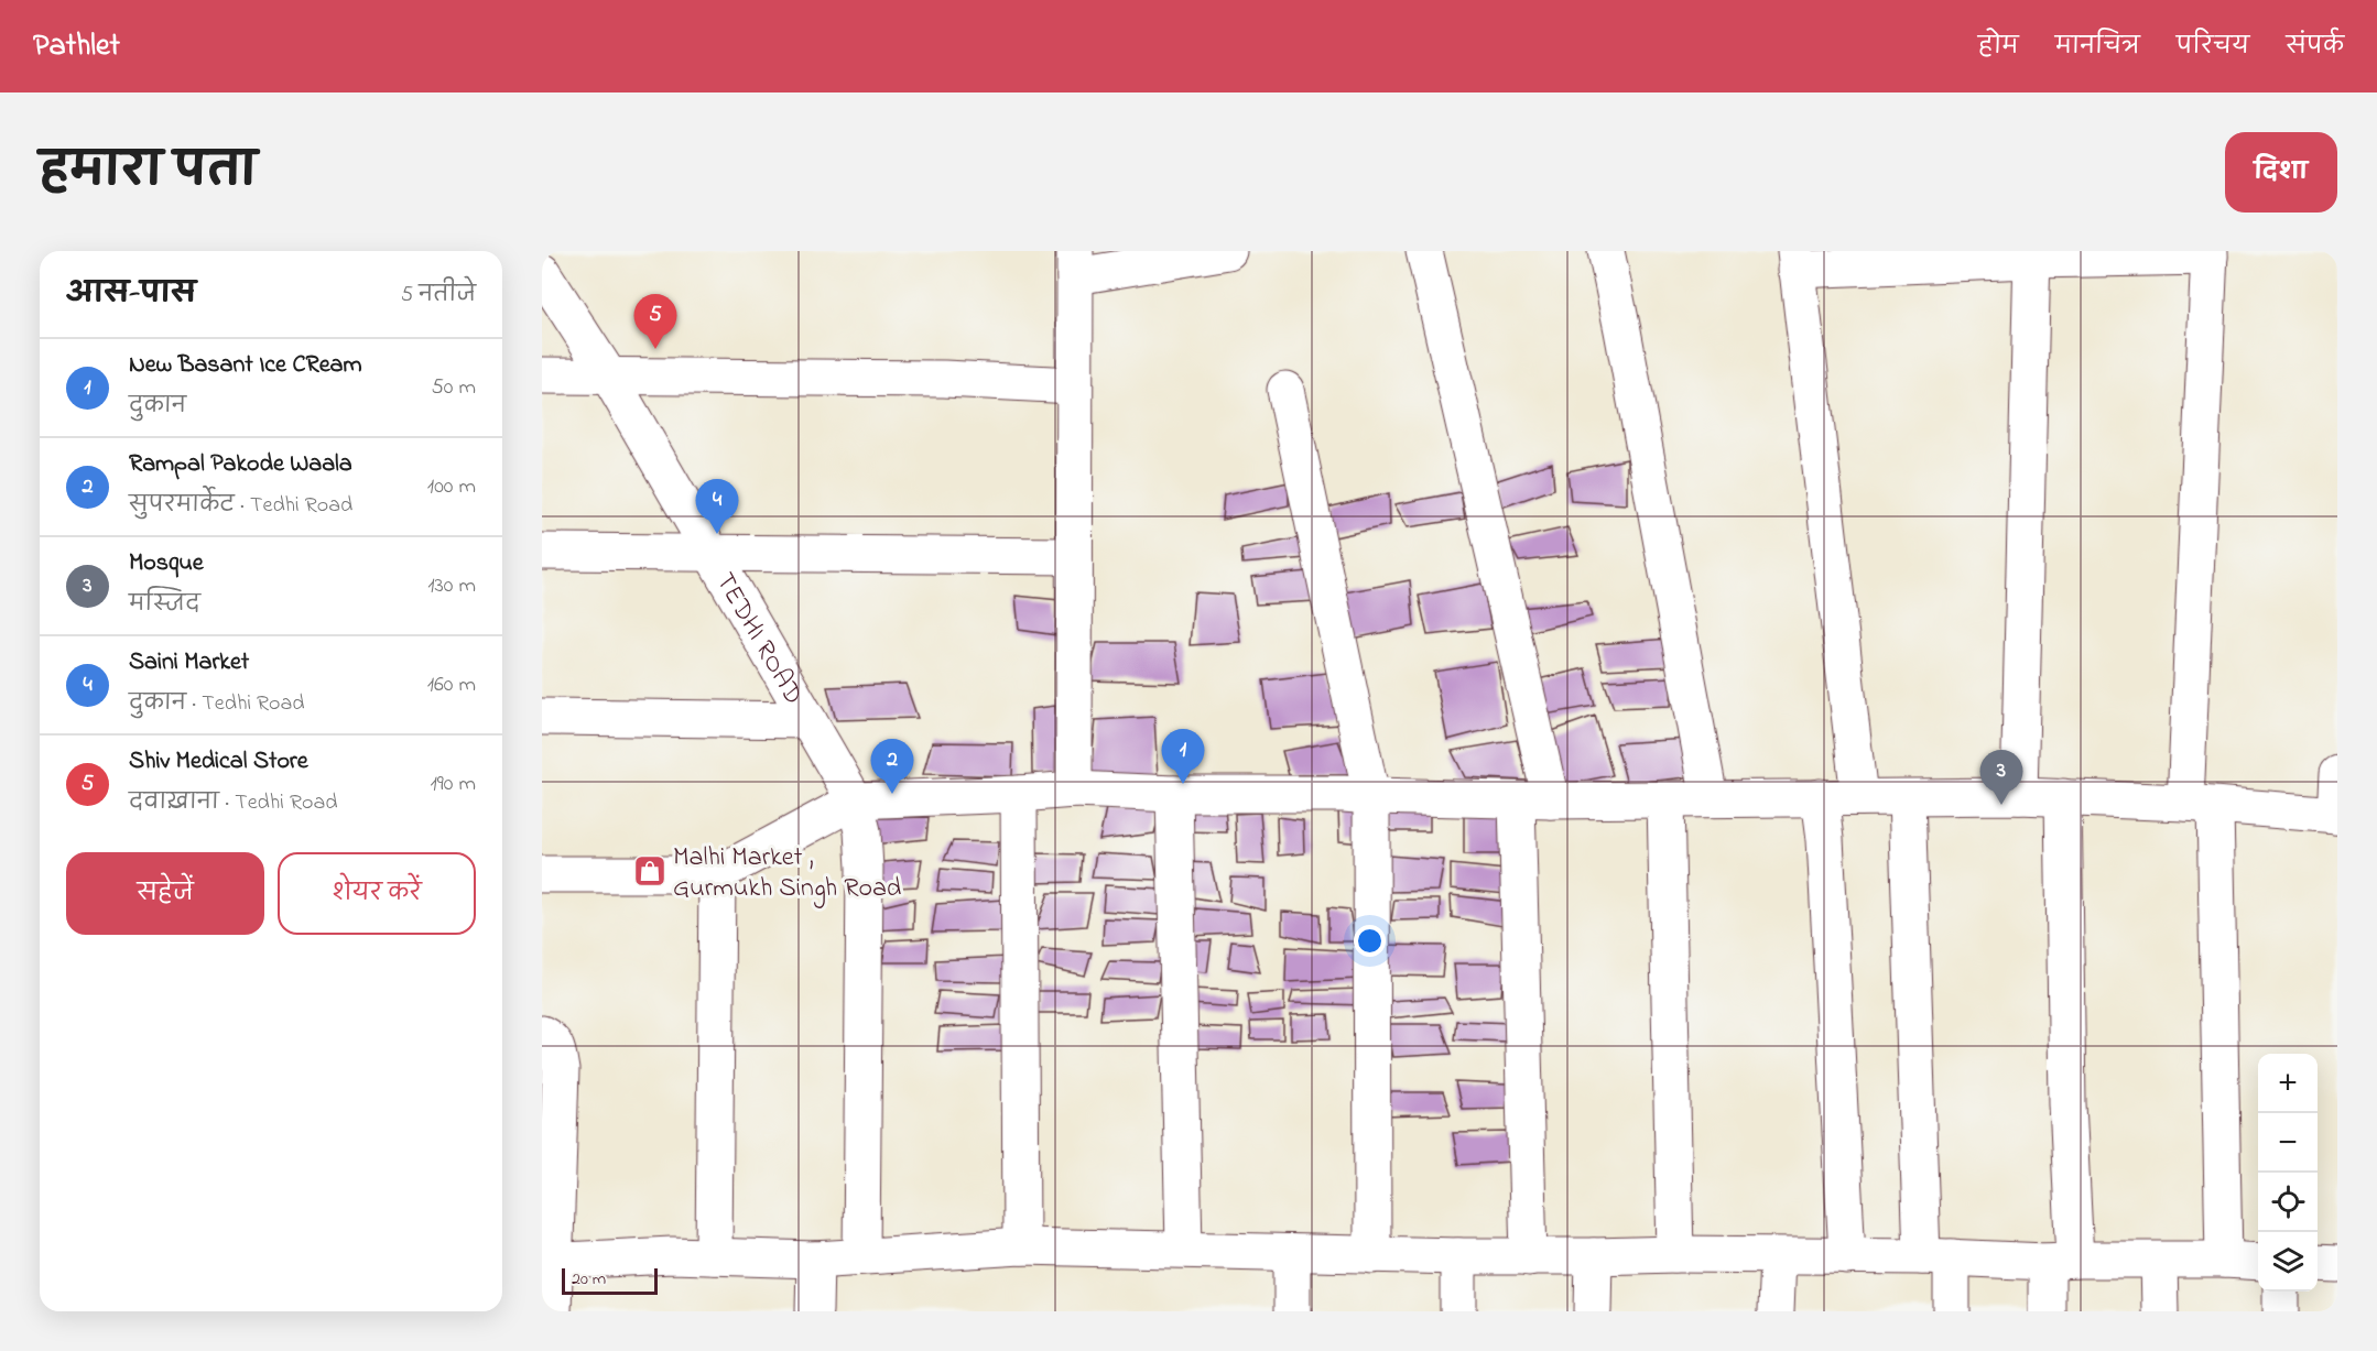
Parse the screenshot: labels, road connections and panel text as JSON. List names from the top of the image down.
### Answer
{
  "streets": {
    "street": ["TEDHI ROAD"]
  },
  "places": {
    "shop": ["Malhi Market , Gurmukh Singh Road"]
  },
  "scale_bar": "20 m",
  "page": {
    "header": "Pathlet",
    "nav": [
      "होम",
      "मानचित्र",
      "परिचय",
      "संपर्क"
    ],
    "title": "हमारा पता",
    "buttons": [
      "दिशा",
      ["सहेजें", "शेयर करें"]
    ],
    "heading": ["आस-पास", "5 नतीजे"],
    "pins": [
      "5",
      "4",
      "1",
      "2",
      "3"
    ],
    "list": [
      {
        "mark": "1",
        "name": "New Basant Ice CReam",
        "note": "दुकान",
        "value": "50 m"
      },
      {
        "mark": "2",
        "name": "Rampal Pakode Waala",
        "note": "सुपरमार्केट · Tedhi Road",
        "value": "100 m"
      },
      {
        "mark": "3",
        "name": "Mosque",
        "note": "मस्जिद",
        "value": "130 m"
      },
      {
        "mark": "4",
        "name": "Saini Market",
        "note": "दुकान · Tedhi Road",
        "value": "160 m"
      },
      {
        "mark": "5",
        "name": "Shiv Medical Store",
        "note": "दवाख़ाना · Tedhi Road",
        "value": "190 m"
      }
    ],
    "map_buttons": ["+", "−"],
    "scale": "20 m"
  }
}
